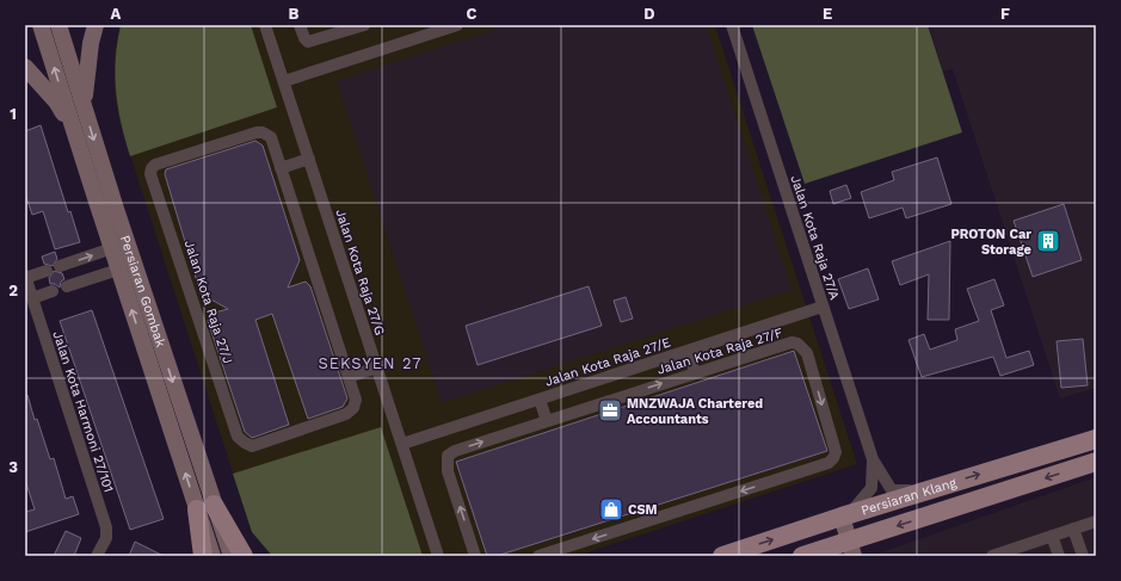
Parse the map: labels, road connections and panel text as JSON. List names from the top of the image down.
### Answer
{
  "streets": {
    "main road": ["Persiaran Gombak", "Persiaran Klang"],
    "street": [
      "Jalan Kota Raja 27/A",
      "Jalan Kota Raja 27/G",
      "Jalan Kota Raja 27/J",
      "Jalan Kota Raja 27/F",
      "Jalan Kota Raja 27/E",
      "Jalan Kota Harmoni 27/101"
    ]
  },
  "crossings": [
    ["Jalan Kota Raja 27/A", "Jalan Kota Raja 27/E"],
    ["Jalan Kota Raja 27/A", "Persiaran Klang"],
    ["Jalan Kota Raja 27/G", "Jalan Kota Raja 27/E"]
  ],
  "districts": ["SEKSYEN 27"],
  "places": {
    "building": ["PROTON Car Storage"],
    "office": ["MNZWAJA Chartered Accountants"],
    "shop": ["CSM"]
  },
  "grid": {
    "columns": [
      "A",
      "B",
      "C",
      "D",
      "E",
      "F"
    ],
    "rows": ["1", "2", "3"]
  }
}
